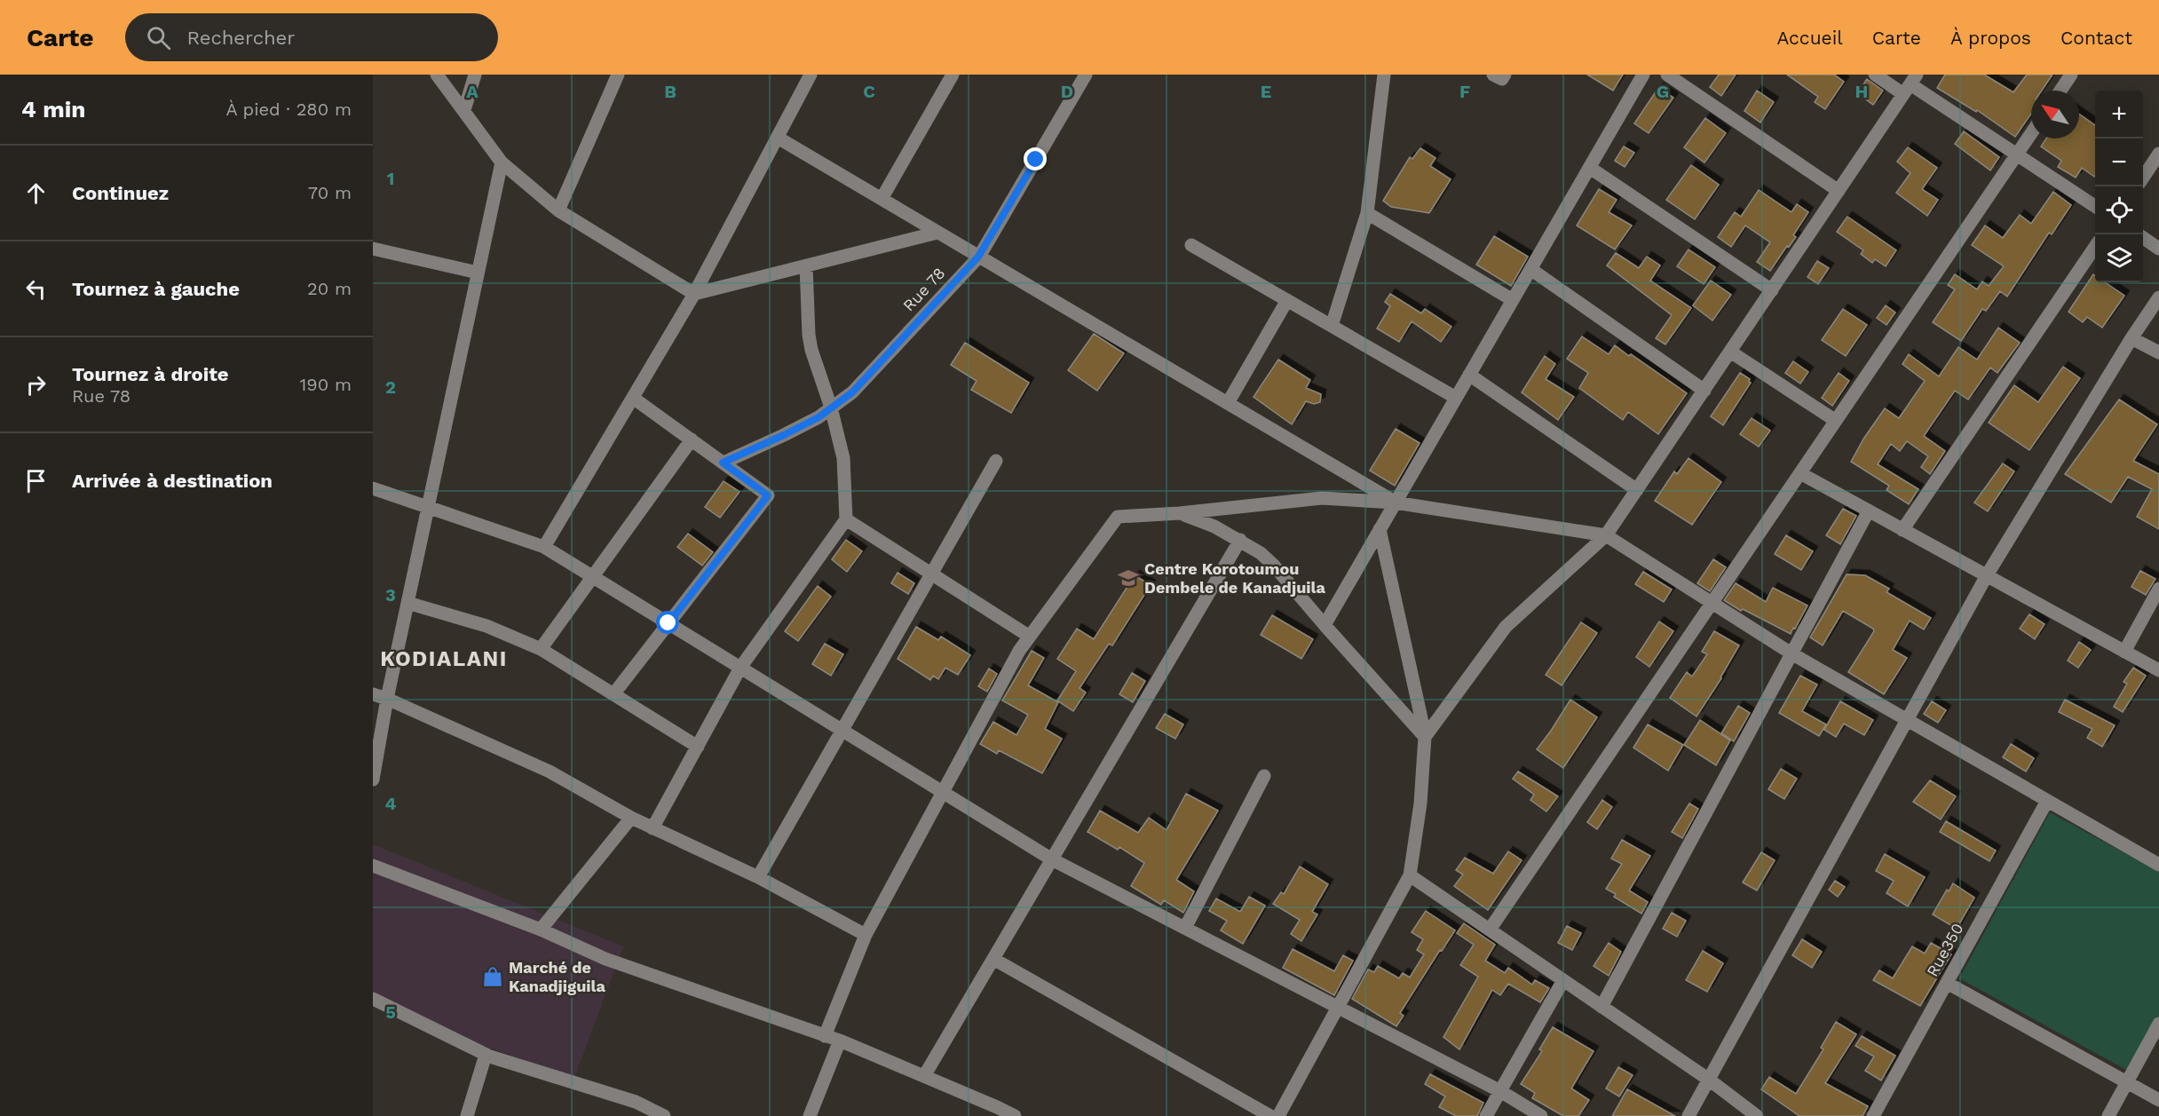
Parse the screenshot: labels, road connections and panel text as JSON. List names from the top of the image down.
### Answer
{
  "streets": {
    "street": ["Rue 78", "Rue350"]
  },
  "districts": ["KODIALANI"],
  "places": {
    "school or university": ["Centre Korotoumou Dembele de Kanadjuila"],
    "shop": ["Marché de Kanadjiguila"]
  },
  "north": "top left",
  "page": {
    "header": "Carte",
    "search": "Rechercher",
    "nav": [
      "Accueil",
      "Carte",
      "À propos",
      "Contact"
    ],
    "heading": ["4 min", "À pied · 280 m"],
    "map_buttons": ["+", "−"],
    "list": [
      ["Continuez", "70 m"],
      ["Tournez à gauche", "20 m"],
      ["Tournez à droite", "Rue 78", "190 m"],
      "Arrivée à destination"
    ]
  },
  "grid": {
    "columns": [
      "A",
      "B",
      "C",
      "D",
      "E",
      "F",
      "G",
      "H"
    ],
    "rows": [
      "1",
      "2",
      "3",
      "4",
      "5"
    ]
  }
}
